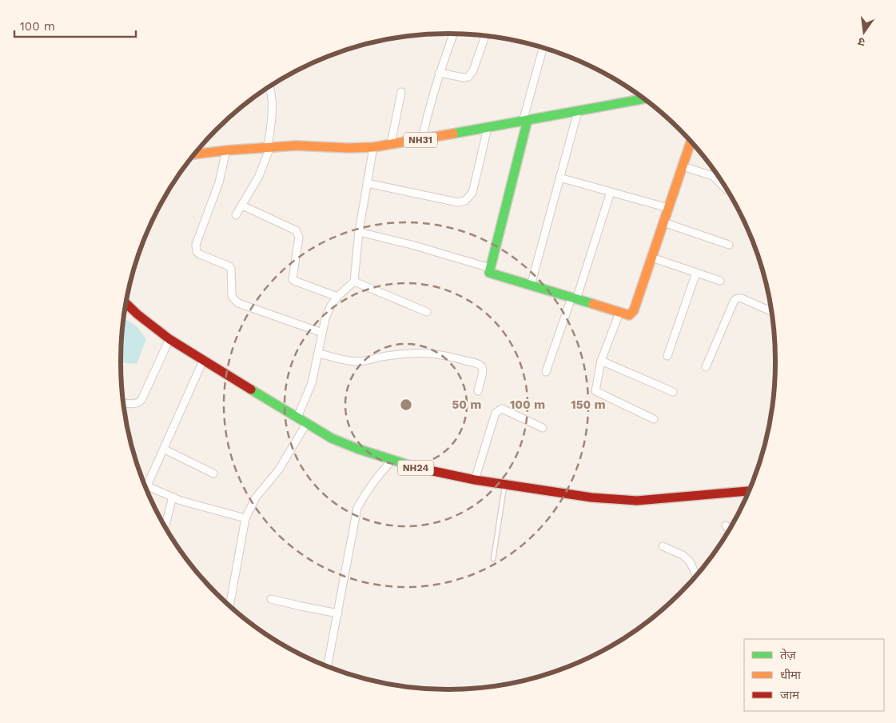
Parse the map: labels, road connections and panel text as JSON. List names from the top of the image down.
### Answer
{
  "streets": {
    "main road": ["NH31", "NH24"]
  },
  "legend": ["तेज़", "धीमा", "जाम"],
  "scale_bar": "100 m",
  "north": "bottom",
  "rings": ["50 m", "100 m", "150 m"]
}
